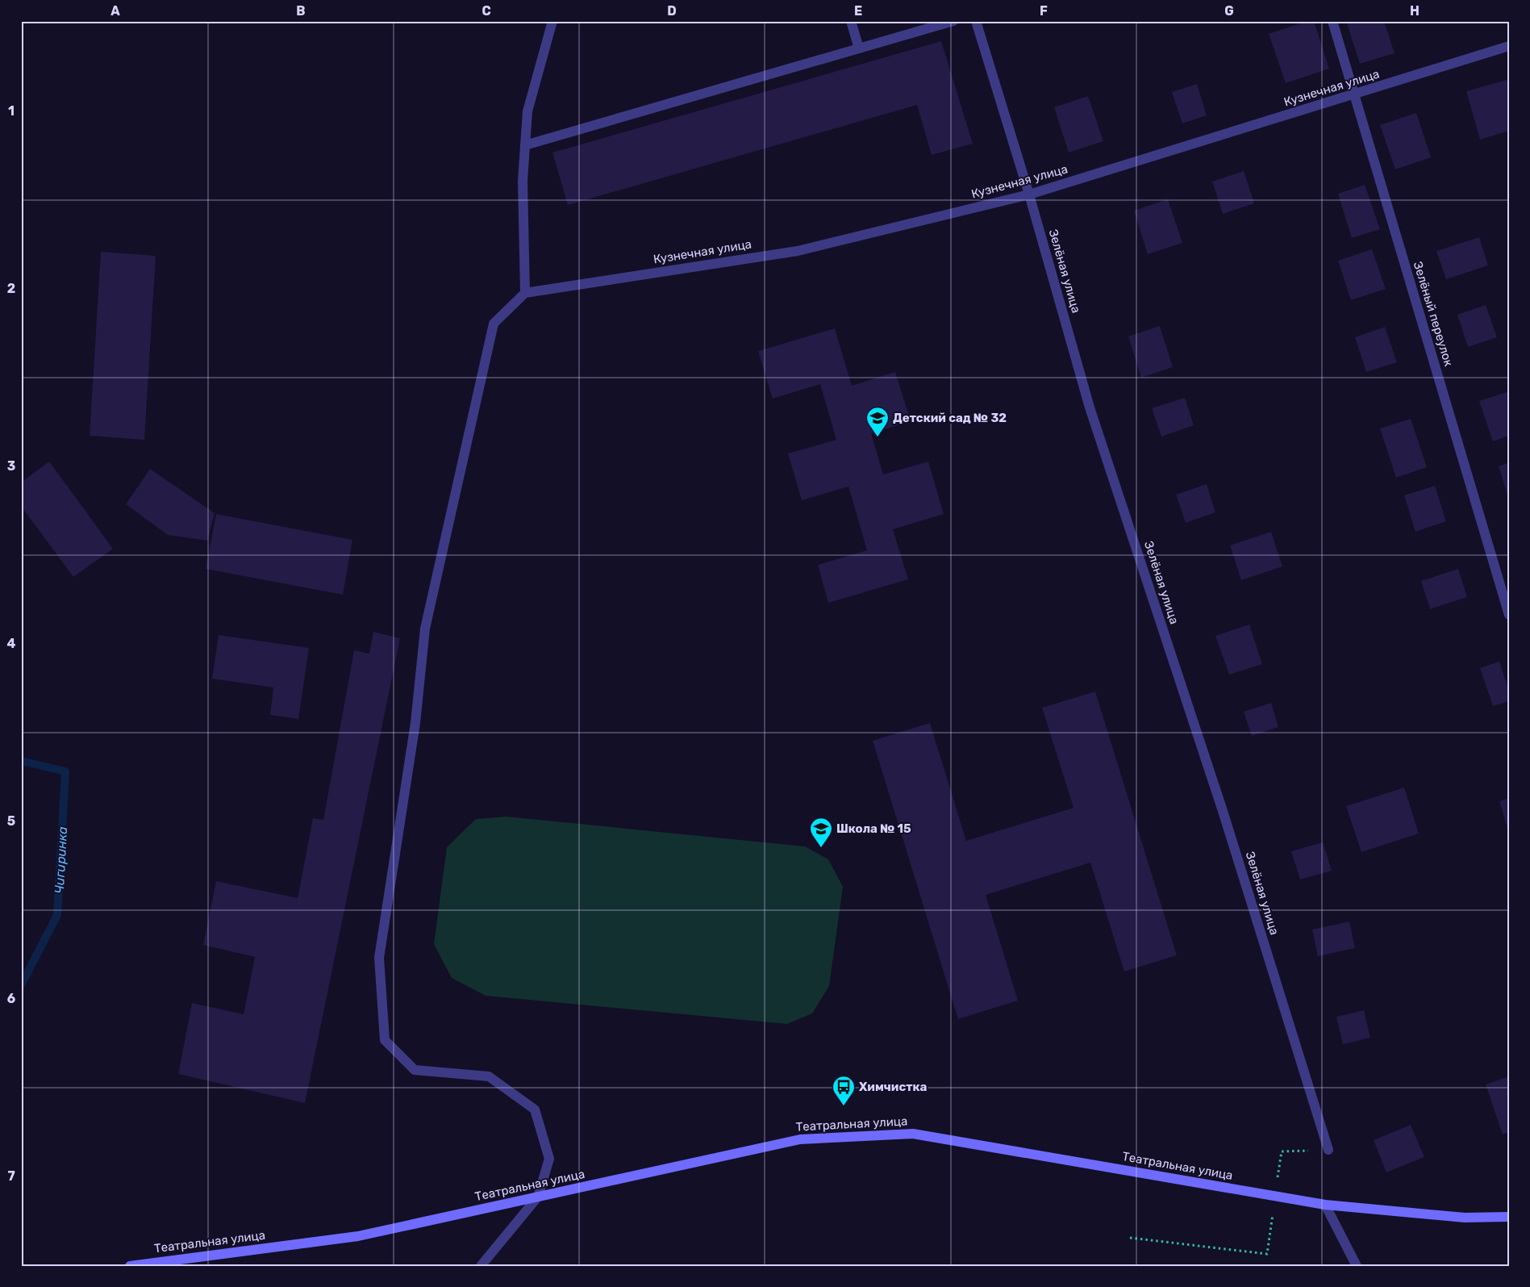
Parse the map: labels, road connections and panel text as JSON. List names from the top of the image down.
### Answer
{
  "streets": {
    "main road": ["Театральная улица"],
    "street": ["Кузнечная улица", "Зелёная улица", "Зелёный переулок"]
  },
  "crossings": [
    ["Кузнечная улица", "Зелёная улица"],
    ["Кузнечная улица", "Зелёный переулок"]
  ],
  "water": ["Чигиринка"],
  "places": {
    "school or university": ["Детский сад № 32", "Школа № 15"],
    "bus stop": ["Химчистка"]
  },
  "grid": {
    "columns": [
      "A",
      "B",
      "C",
      "D",
      "E",
      "F",
      "G",
      "H"
    ],
    "rows": [
      "1",
      "2",
      "3",
      "4",
      "5",
      "6",
      "7"
    ]
  }
}
